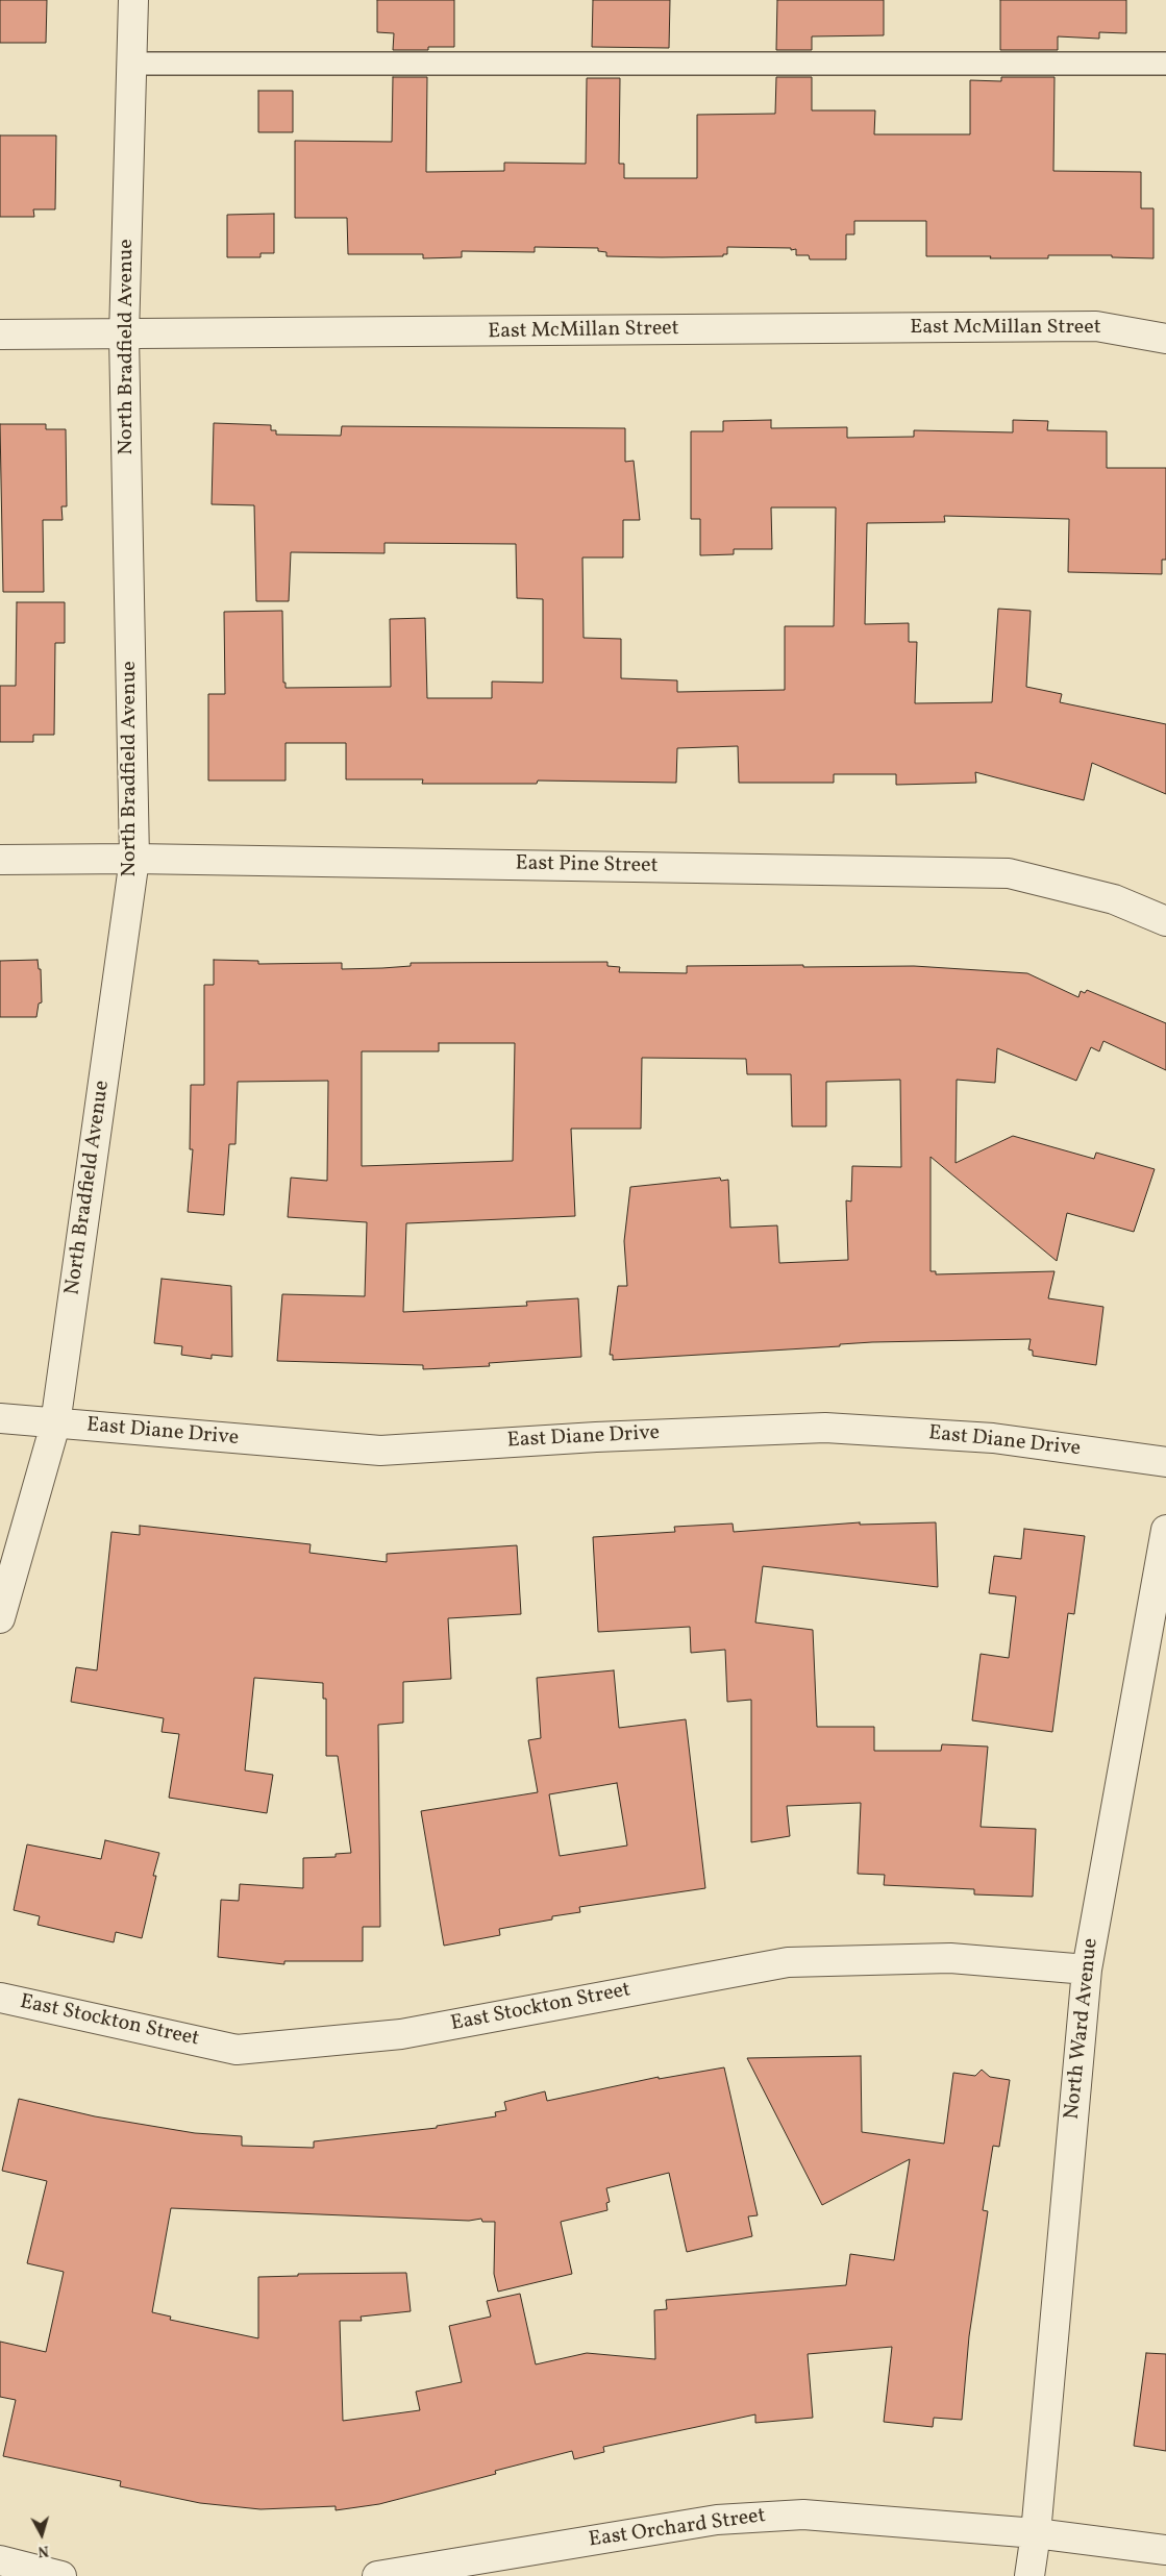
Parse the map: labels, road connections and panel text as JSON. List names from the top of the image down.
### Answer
{
  "streets": {
    "street": [
      "East McMillan Street",
      "North Bradfield Avenue",
      "East Pine Street",
      "East Diane Drive",
      "East Stockton Street",
      "North Ward Avenue",
      "East Orchard Street"
    ]
  },
  "crossings": [
    ["East McMillan Street", "North Bradfield Avenue"],
    ["North Bradfield Avenue", "East Pine Street"],
    ["North Bradfield Avenue", "East Diane Drive"],
    ["East Stockton Street", "North Ward Avenue"],
    ["North Ward Avenue", "East Orchard Street"]
  ],
  "north": "bottom"
}
